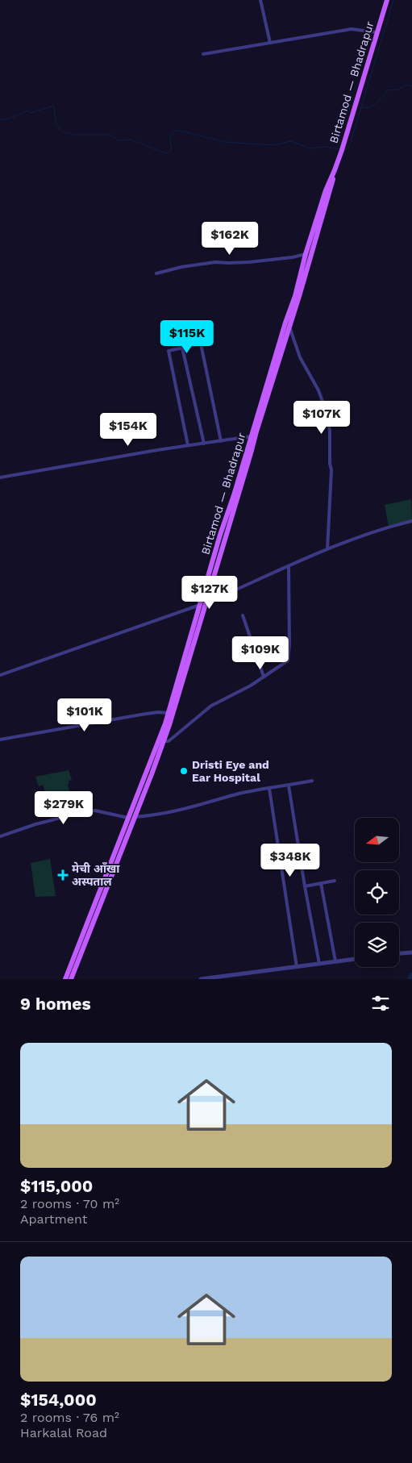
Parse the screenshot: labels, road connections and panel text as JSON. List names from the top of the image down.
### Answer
{
  "streets": {
    "main road": ["Birtamod — Bhadrapur"]
  },
  "places": {
    "other": ["Dristi Eye and Ear Hospital"],
    "health": ["मेची आँखा अस्पताल"]
  },
  "north": "left",
  "page": {
    "price": [
      "$162K",
      "$115K",
      "$107K",
      "$154K",
      "$127K",
      "$109K",
      "$101K",
      "$279K",
      "$348K"
    ],
    "heading": "9 homes",
    "list": [
      {
        "name": "$115,000",
        "note": "2 rooms · 70 m² · Apartment"
      },
      {
        "name": "$154,000",
        "note": "2 rooms · 76 m² · Harkalal Road"
      }
    ]
  }
}
